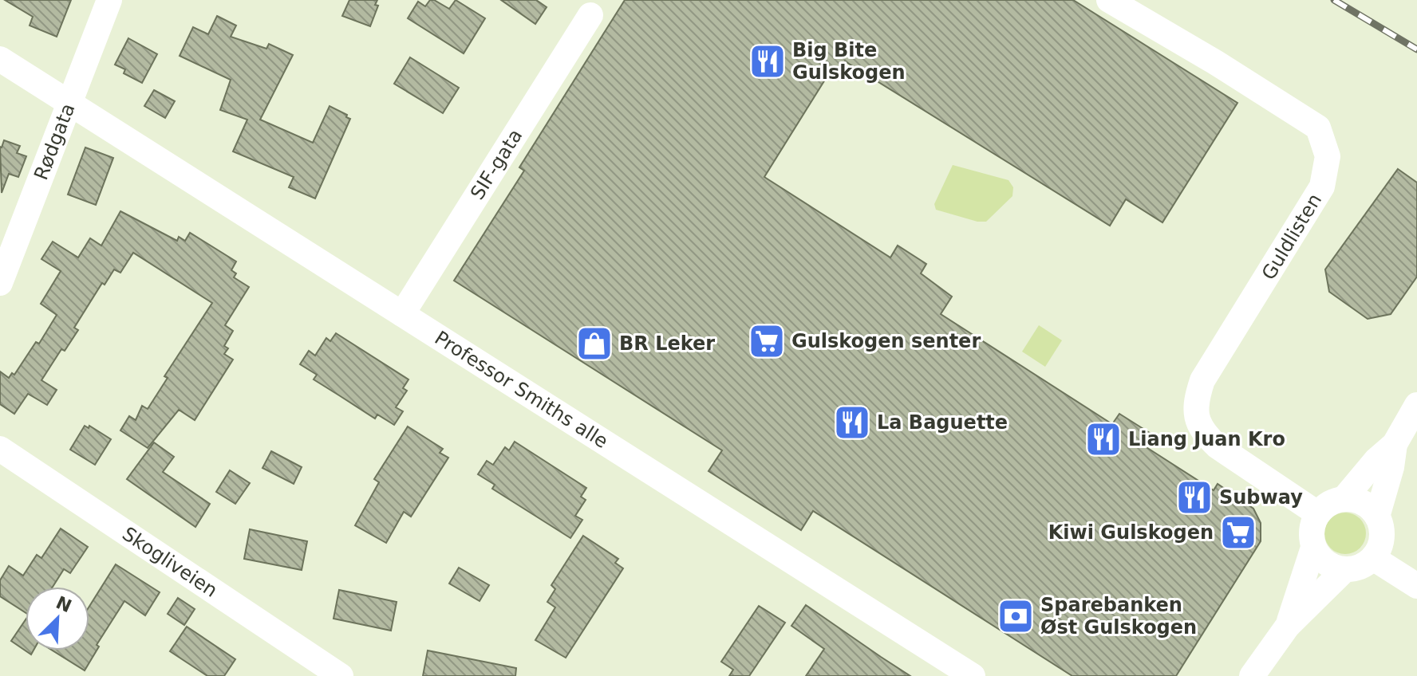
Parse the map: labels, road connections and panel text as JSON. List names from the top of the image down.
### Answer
{
  "streets": {
    "street": [
      "Rødgata",
      "SIF-gata",
      "Guldlisten",
      "Professor Smiths alle",
      "Skogliveien"
    ]
  },
  "crossings": [
    ["Rødgata", "Professor Smiths alle"],
    ["SIF-gata", "Professor Smiths alle"]
  ],
  "places": {
    "restaurant": [
      "Big Bite Gulskogen",
      "La Baguette",
      "Liang Juan Kro",
      "Subway"
    ],
    "supermarket": ["Gulskogen senter", "Kiwi Gulskogen"],
    "shop": ["BR Leker"],
    "bank": ["Sparebanken Øst Gulskogen"]
  },
  "north": "top right"
}
